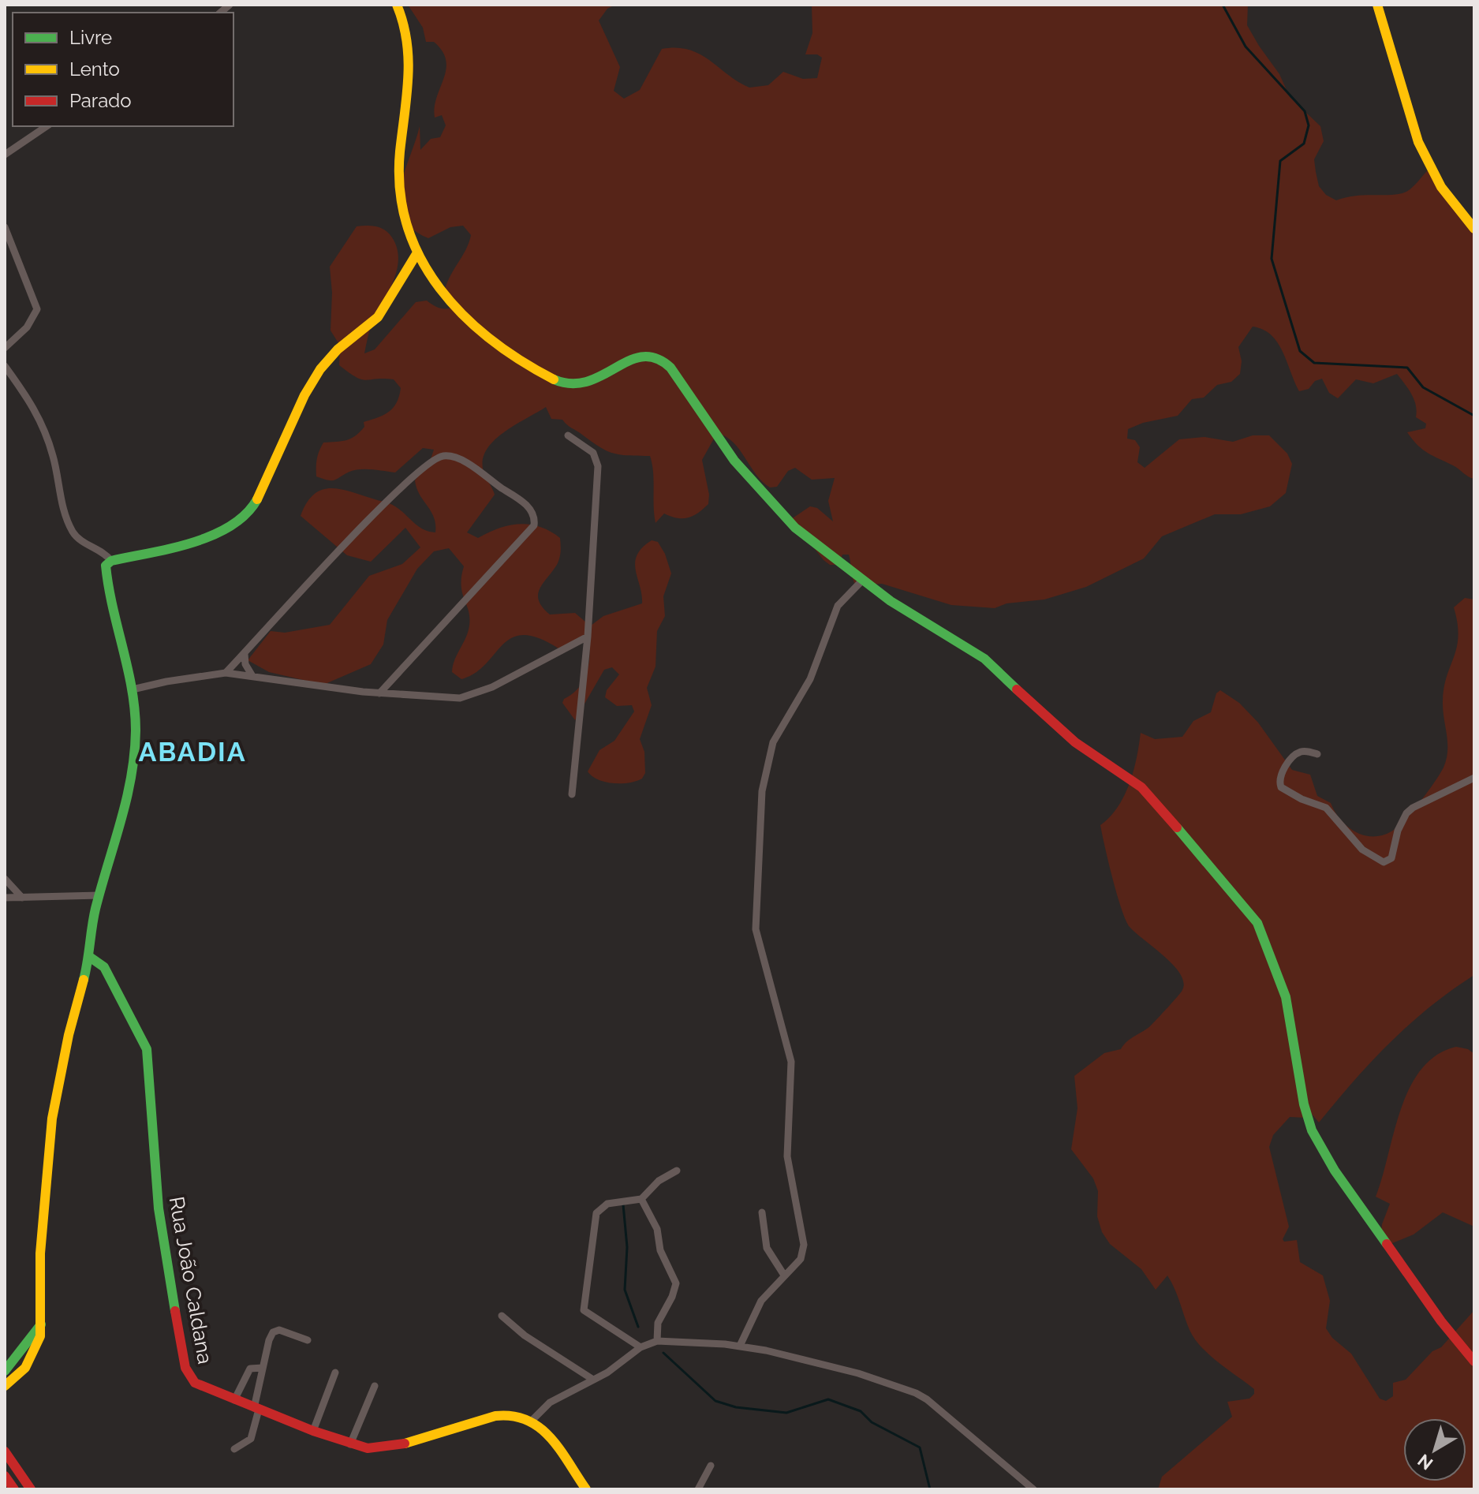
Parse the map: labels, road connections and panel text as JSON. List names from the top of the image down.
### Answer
{
  "streets": {
    "street": ["Rua João Caldana"]
  },
  "districts": ["ABADIA"],
  "legend": ["Livre", "Lento", "Parado"],
  "north": "bottom left"
}
